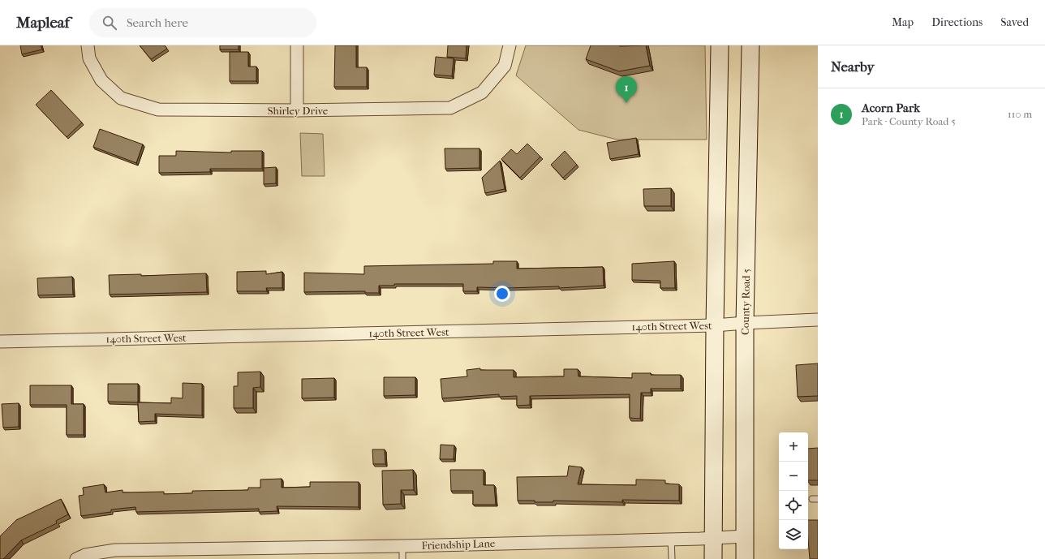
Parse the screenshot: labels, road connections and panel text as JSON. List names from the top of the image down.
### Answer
{
  "streets": {
    "main road": ["County Road 5"],
    "street": ["Shirley Drive", "140th Street West", "Friendship Lane"]
  },
  "crossings": [
    ["County Road 5", "140th Street West"],
    ["County Road 5", "Friendship Lane"]
  ],
  "page": {
    "header": "Mapleaf",
    "search": "Search here",
    "nav": ["Map", "Directions", "Saved"],
    "heading": "Nearby",
    "pins": "1",
    "list": [
      {
        "mark": "1",
        "name": "Acorn Park",
        "note": "Park · County Road 5",
        "value": "110 m"
      }
    ],
    "map_buttons": ["+", "−"]
  }
}
